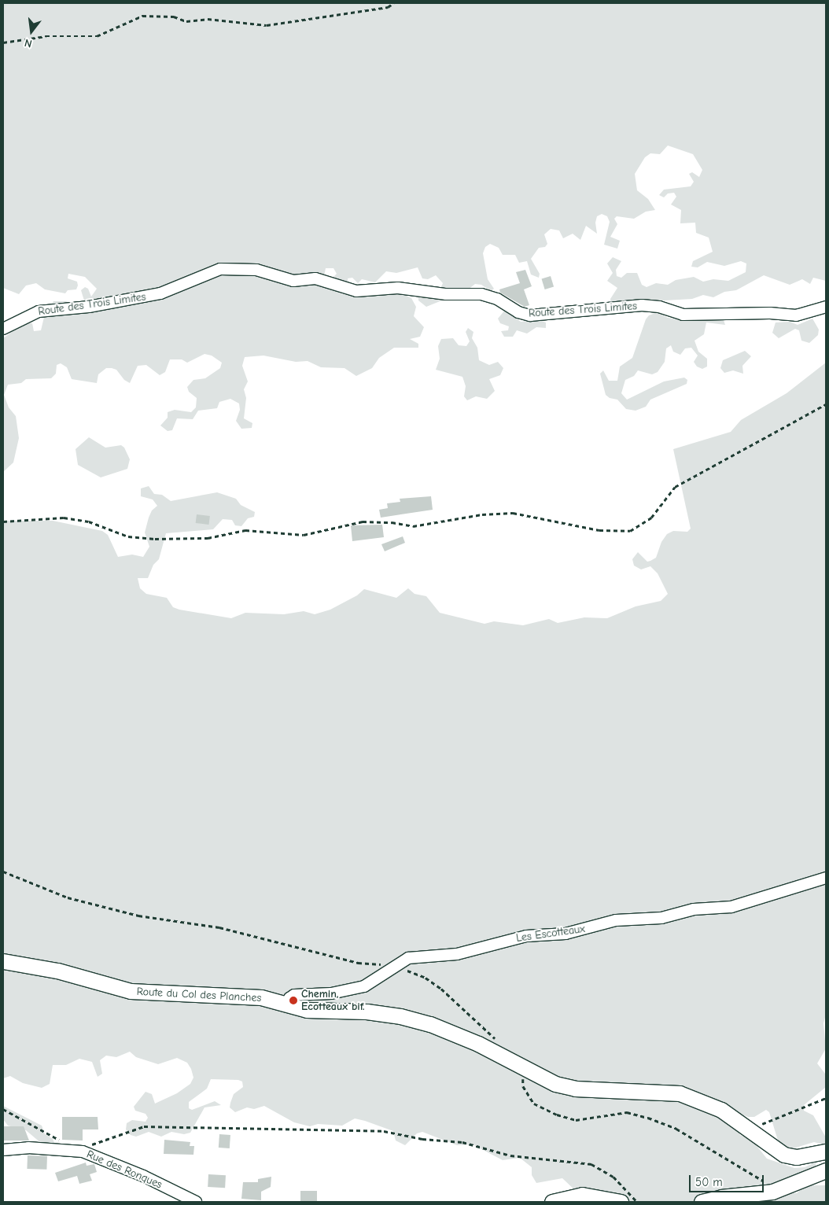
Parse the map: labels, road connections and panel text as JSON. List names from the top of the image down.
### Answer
{
  "streets": {
    "street": [
      "Route des Trois Limites",
      "Les Escotteaux",
      "Route du Col des Planches",
      "Rue des Ronques"
    ]
  },
  "crossings": [
    ["Les Escotteaux", "Route du Col des Planches"]
  ],
  "places": ["Chemin, Ecotteaux bif."],
  "scale_bar": "50 m",
  "north": "bottom"
}
